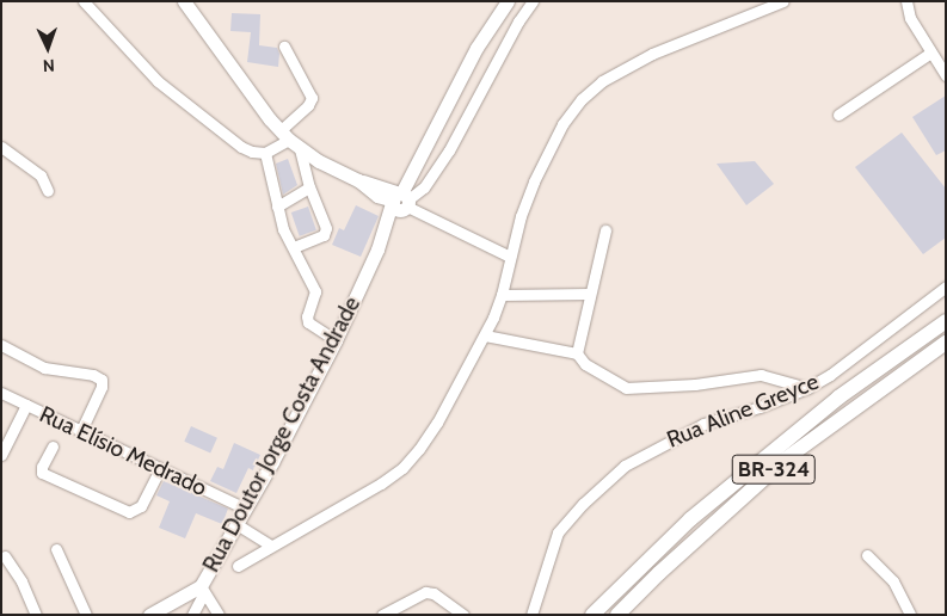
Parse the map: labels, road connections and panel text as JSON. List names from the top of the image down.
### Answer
{
  "streets": {
    "highway": ["BR-324"],
    "main road": ["Rua Doutor Jorge Costa Andrade"],
    "street": ["Rua Aline Greyce", "Rua Elísio Medrado"]
  },
  "crossings": [
    ["Rua Doutor Jorge Costa Andrade", "Rua Elísio Medrado"]
  ],
  "north": "bottom"
}
